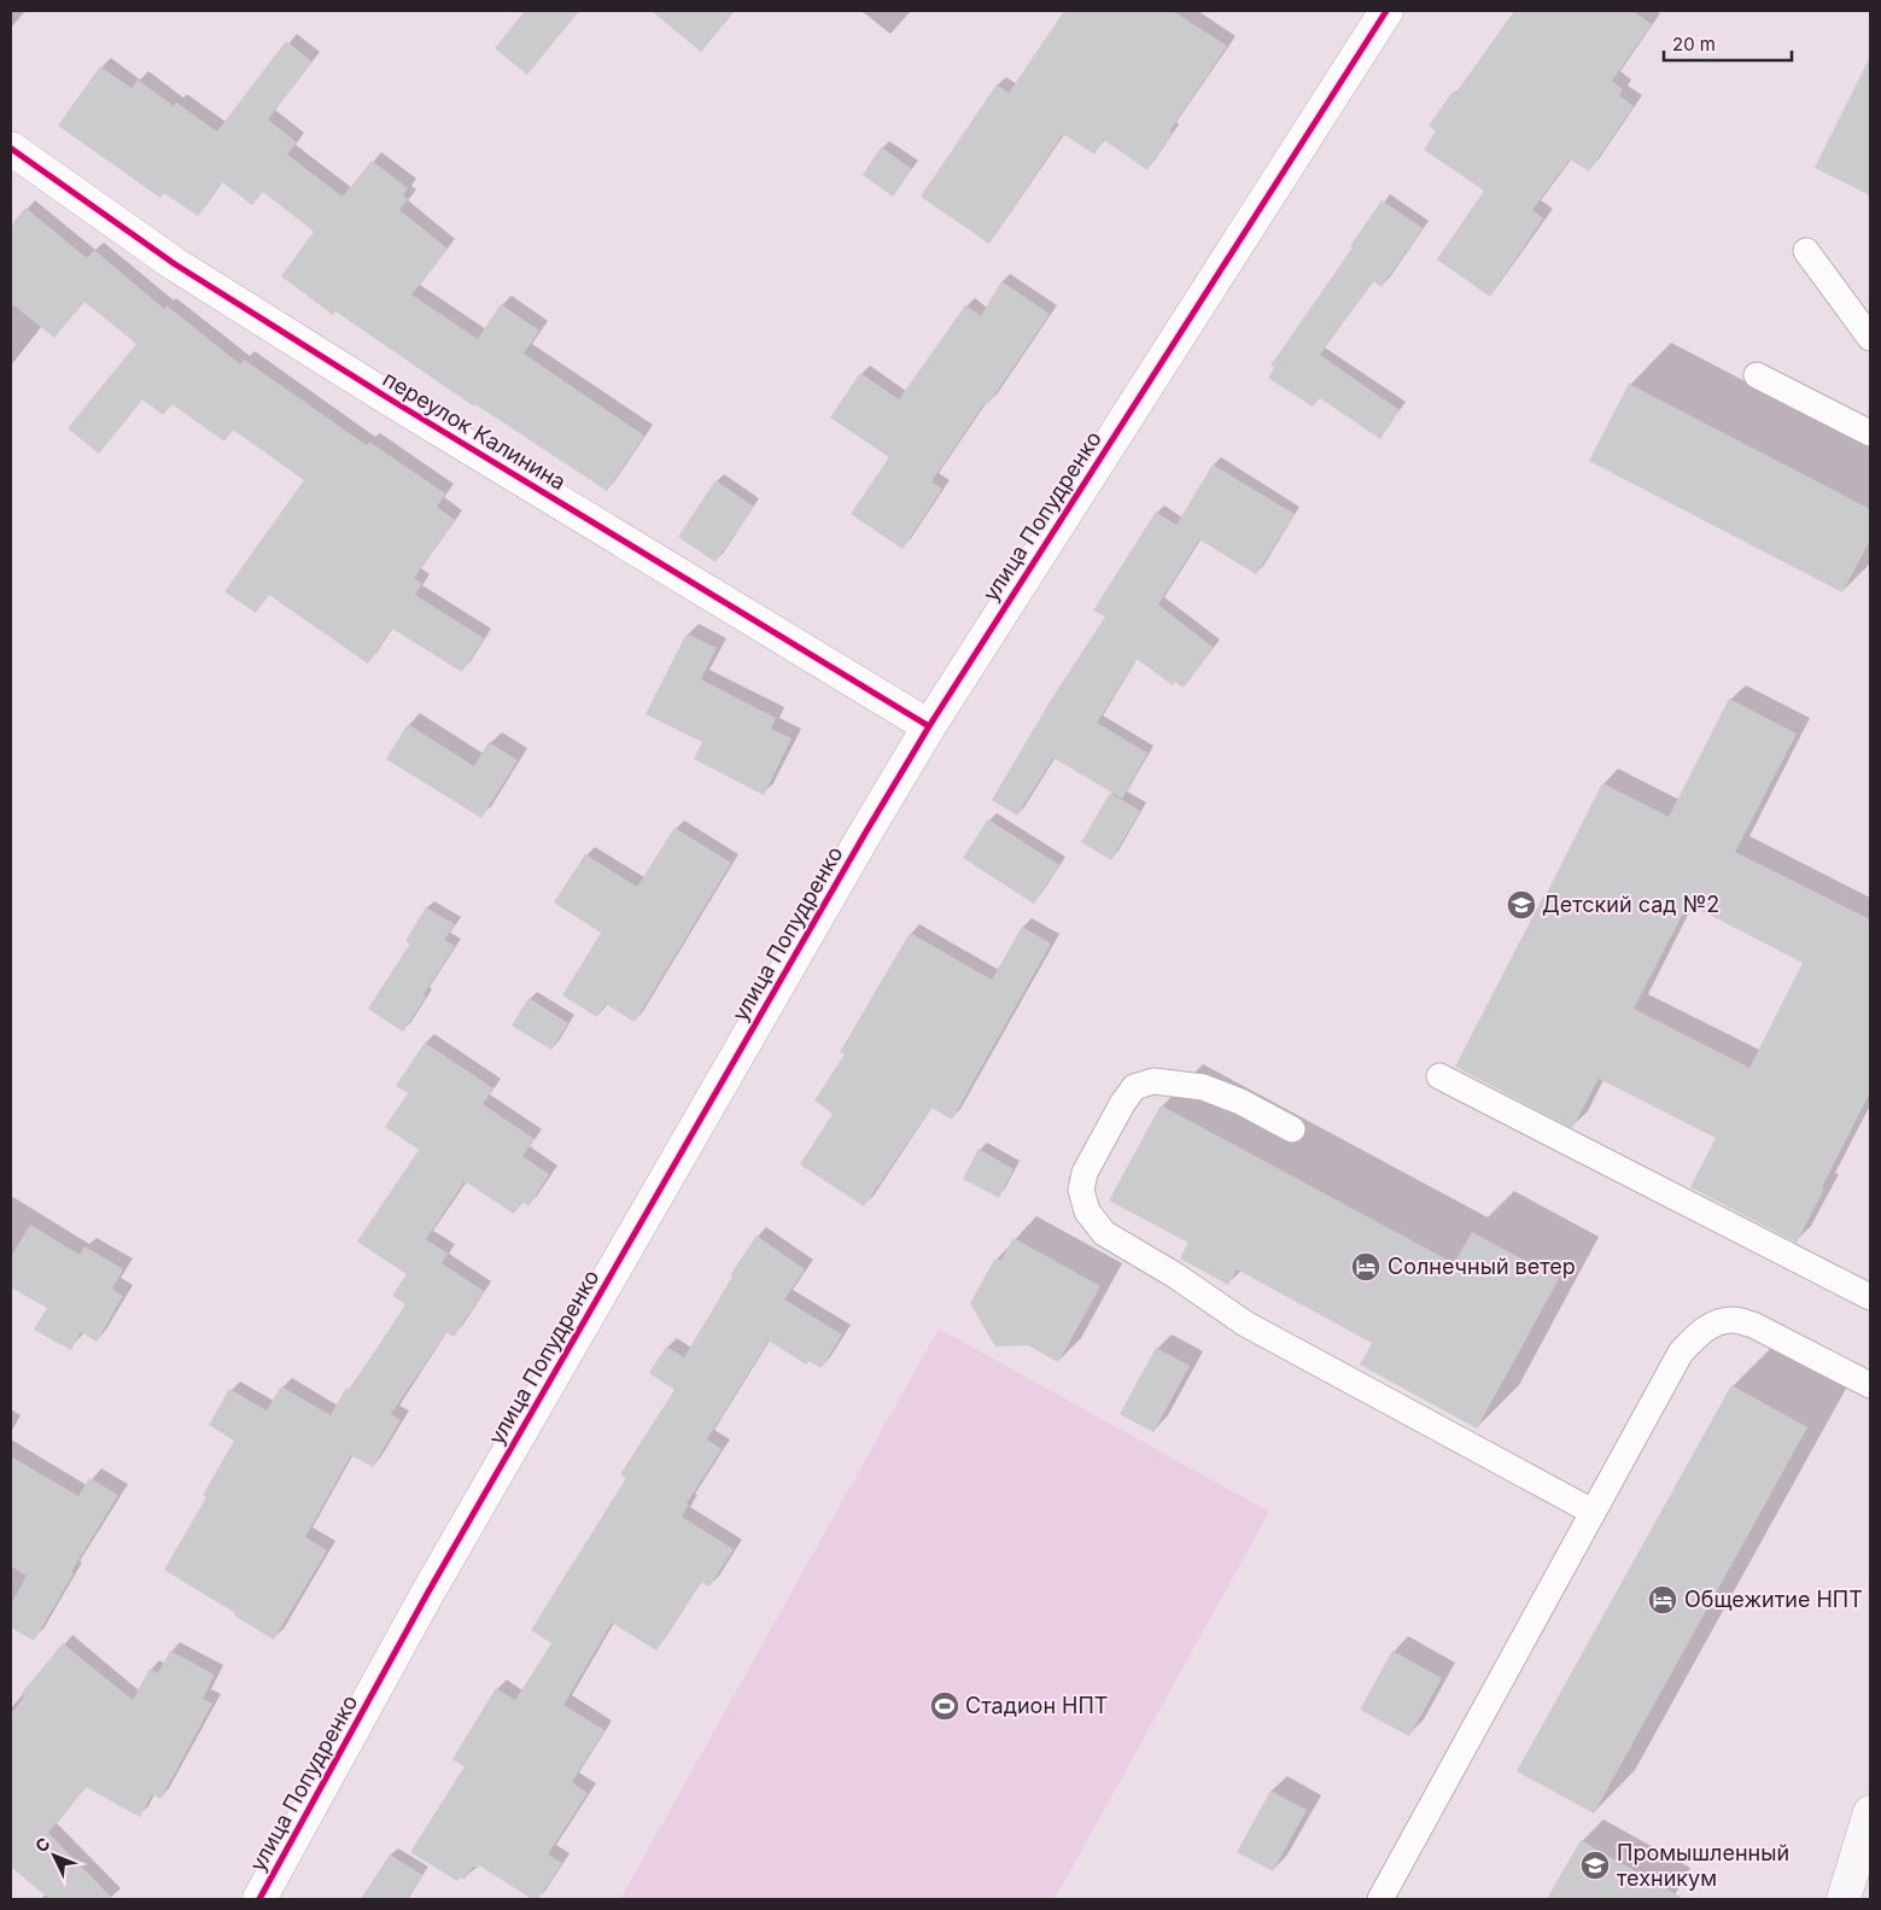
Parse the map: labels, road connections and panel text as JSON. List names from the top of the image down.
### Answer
{
  "streets": {
    "street": ["переулок Калинина", "улица Попудренко"]
  },
  "crossings": [
    ["переулок Калинина", "улица Попудренко"]
  ],
  "places": {
    "school or university": ["Детский сад №2", "Промышленный техникум"],
    "hotel": ["Солнечный ветер", "Общежитие НПТ"],
    "sports": ["Стадион НПТ"]
  },
  "scale_bar": "20 m",
  "north": "top left"
}
